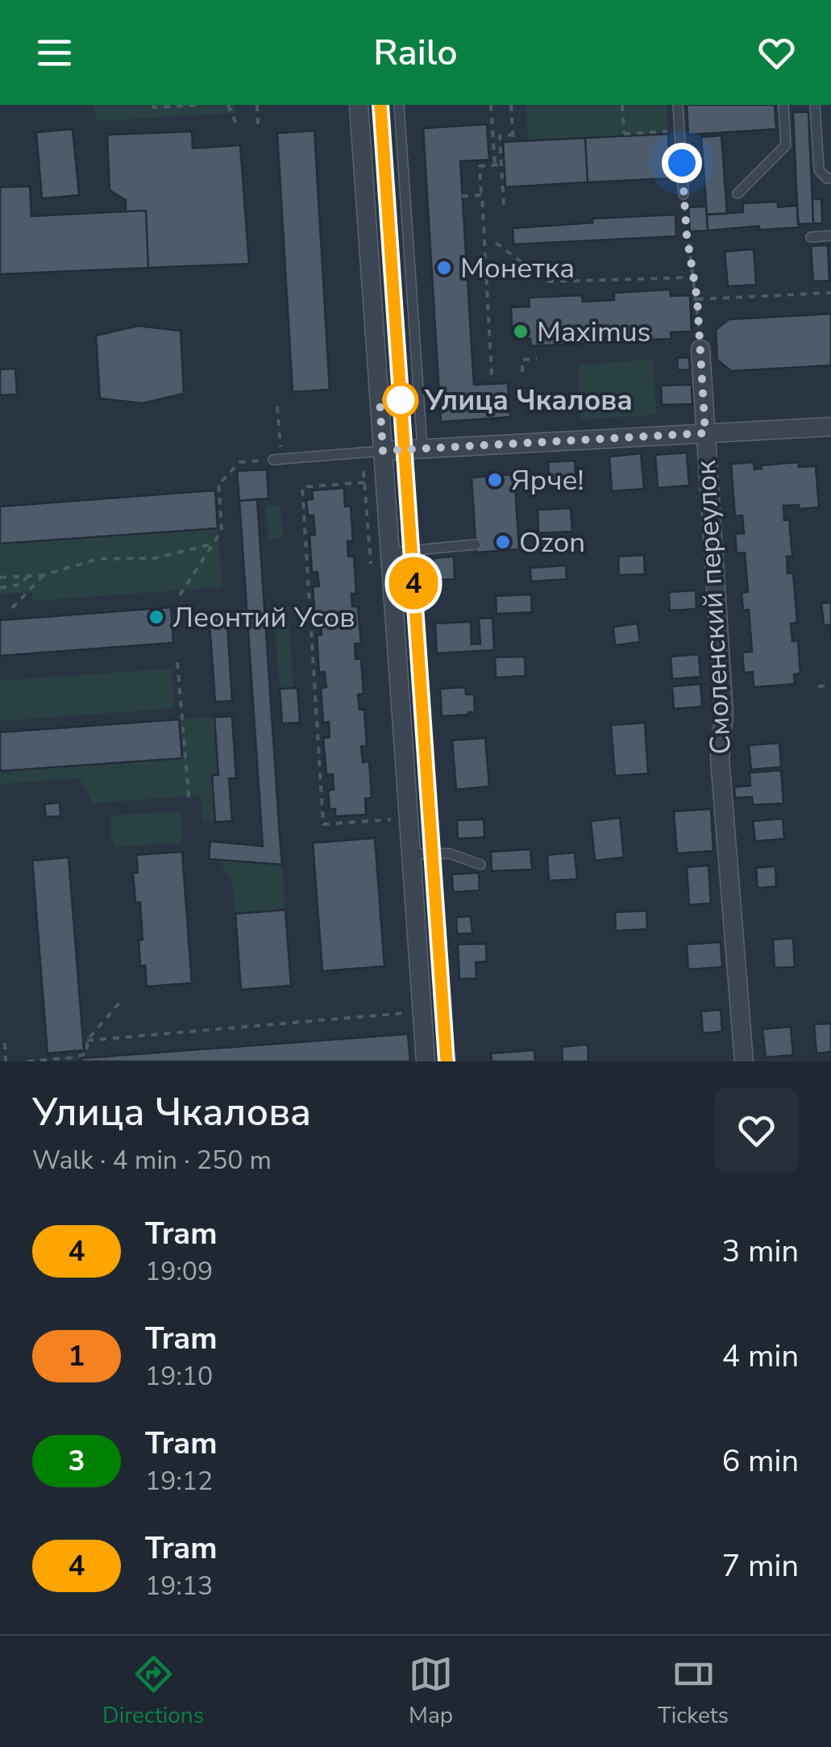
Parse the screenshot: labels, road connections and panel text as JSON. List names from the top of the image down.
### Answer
{
  "streets": {
    "street": ["Смоленский переулок"]
  },
  "places": [
    "Монетка",
    "Maximus",
    "Улица Чкалова",
    "Ярче!",
    "Ozon",
    "Леонтий Усов"
  ],
  "lines": ["tram line 4"],
  "page": {
    "header": "Railo",
    "on_map": "4",
    "heading": ["Улица Чкалова", "Walk · 4 min · 250 m"],
    "list": [
      {
        "mark": "4",
        "name": "Tram",
        "note": "19:09",
        "value": "3 min"
      },
      {
        "mark": "1",
        "name": "Tram",
        "note": "19:10",
        "value": "4 min"
      },
      {
        "mark": "3",
        "name": "Tram",
        "note": "19:12",
        "value": "6 min"
      },
      {
        "mark": "4",
        "name": "Tram",
        "note": "19:13",
        "value": "7 min"
      }
    ],
    "tabs": ["Directions", "Map", "Tickets"]
  }
}
